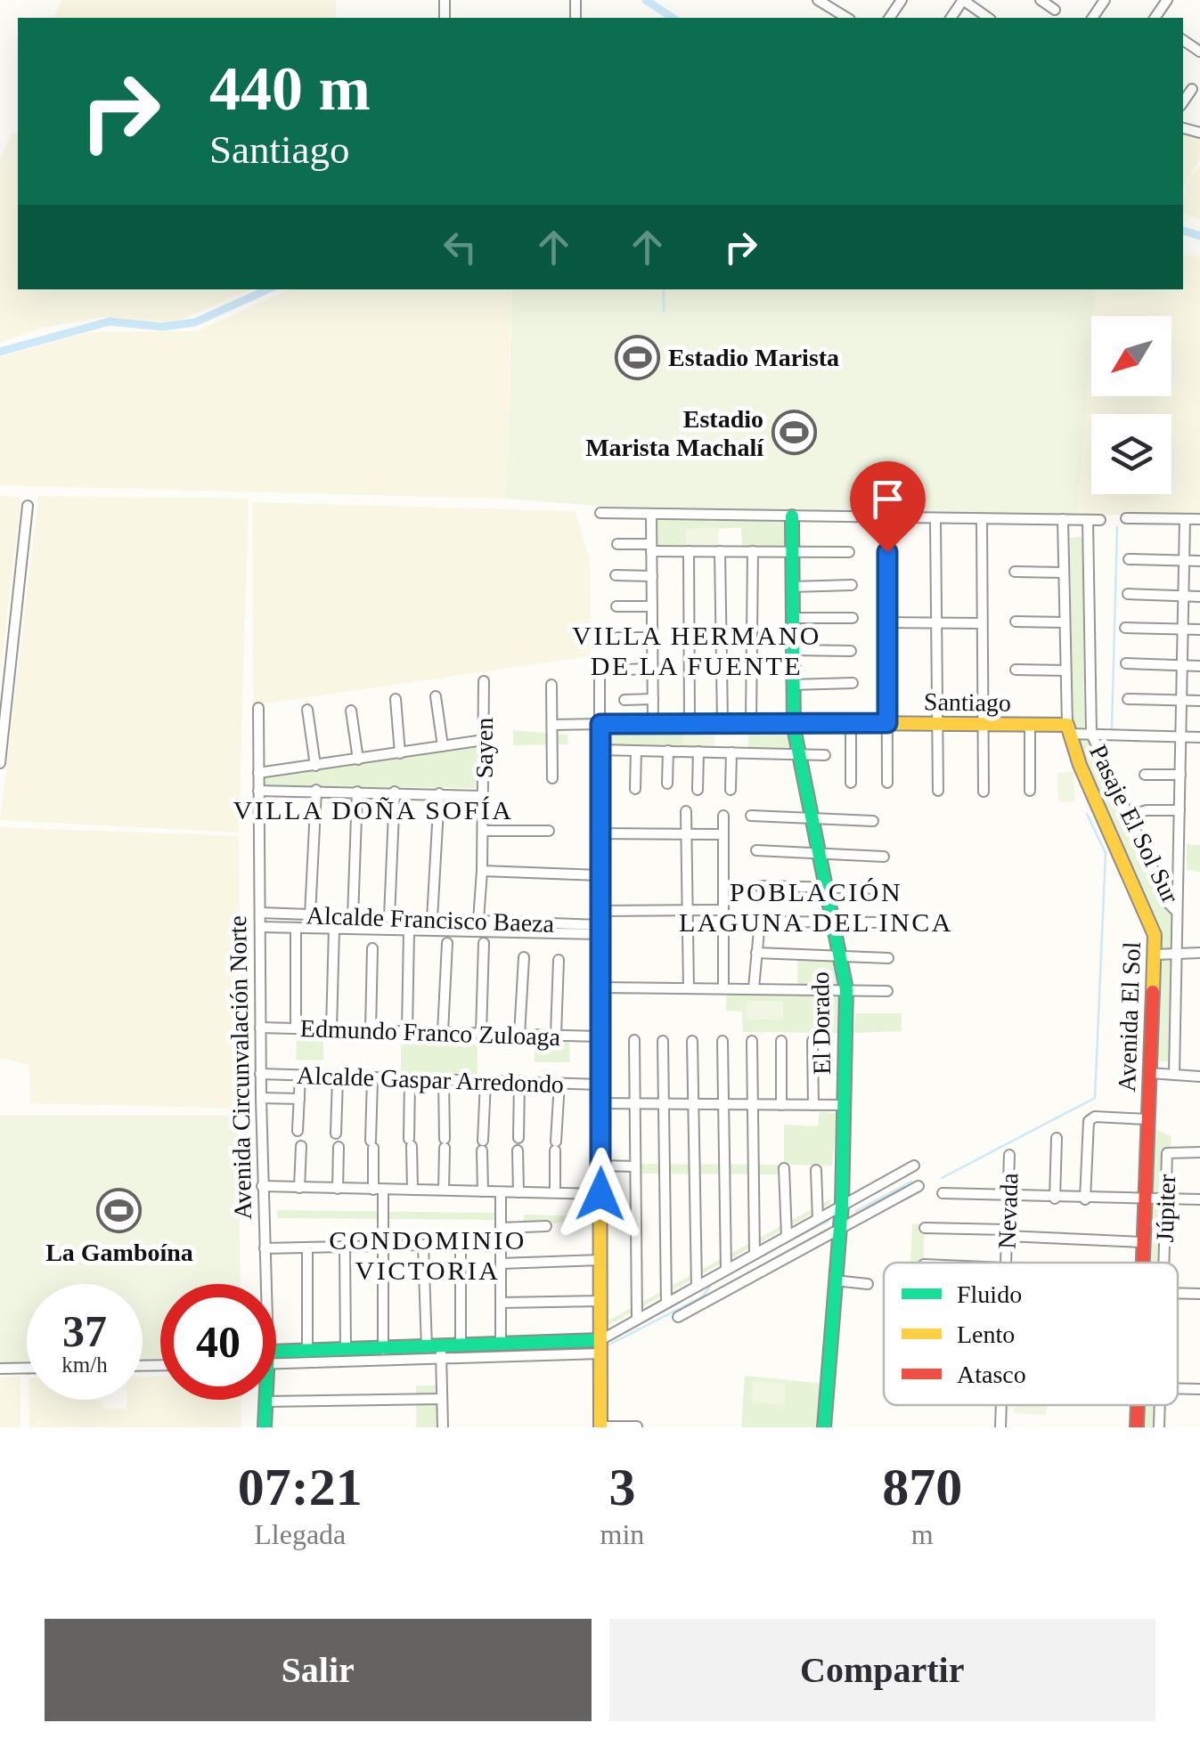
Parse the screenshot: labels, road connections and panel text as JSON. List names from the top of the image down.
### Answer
{
  "streets": {
    "street": [
      "Santiago",
      "Sayen",
      "Pasaje El Sol Sur",
      "Alcalde Francisco Baeza",
      "Avenida El Sol",
      "El Dorado",
      "Edmundo Franco Zuloaga",
      "Avenida Circunvalación Norte",
      "Alcalde Gaspar Arredondo",
      "Júpiter",
      "Nevada"
    ]
  },
  "crossings": [
    ["Santiago", "Avenida El Sol"],
    ["Santiago", "El Dorado"],
    ["Sayen", "Alcalde Francisco Baeza"],
    ["Alcalde Francisco Baeza", "Avenida Circunvalación Norte"],
    ["Edmundo Franco Zuloaga", "Avenida Circunvalación Norte"],
    ["Avenida Circunvalación Norte", "Alcalde Gaspar Arredondo"]
  ],
  "districts": [
    "VILLA HERMANO DE LA FUENTE",
    "VILLA DOÑA SOFÍA",
    "POBLACIÓN LAGUNA DEL INCA",
    "CONDOMINIO VICTORIA"
  ],
  "places": {
    "sports": ["Estadio Marista", "Estadio Marista Machalí", "La Gamboína"]
  },
  "legend": ["Fluido", "Lento", "Atasco"],
  "north": "bottom left",
  "page": {
    "turn": ["440 m", "Santiago"],
    "speed": "37 km/h",
    "limit": "40",
    "eta": [
      "07:21",
      "Llegada",
      "3",
      "min",
      "870",
      "m"
    ],
    "buttons": ["Salir", "Compartir"]
  }
}
